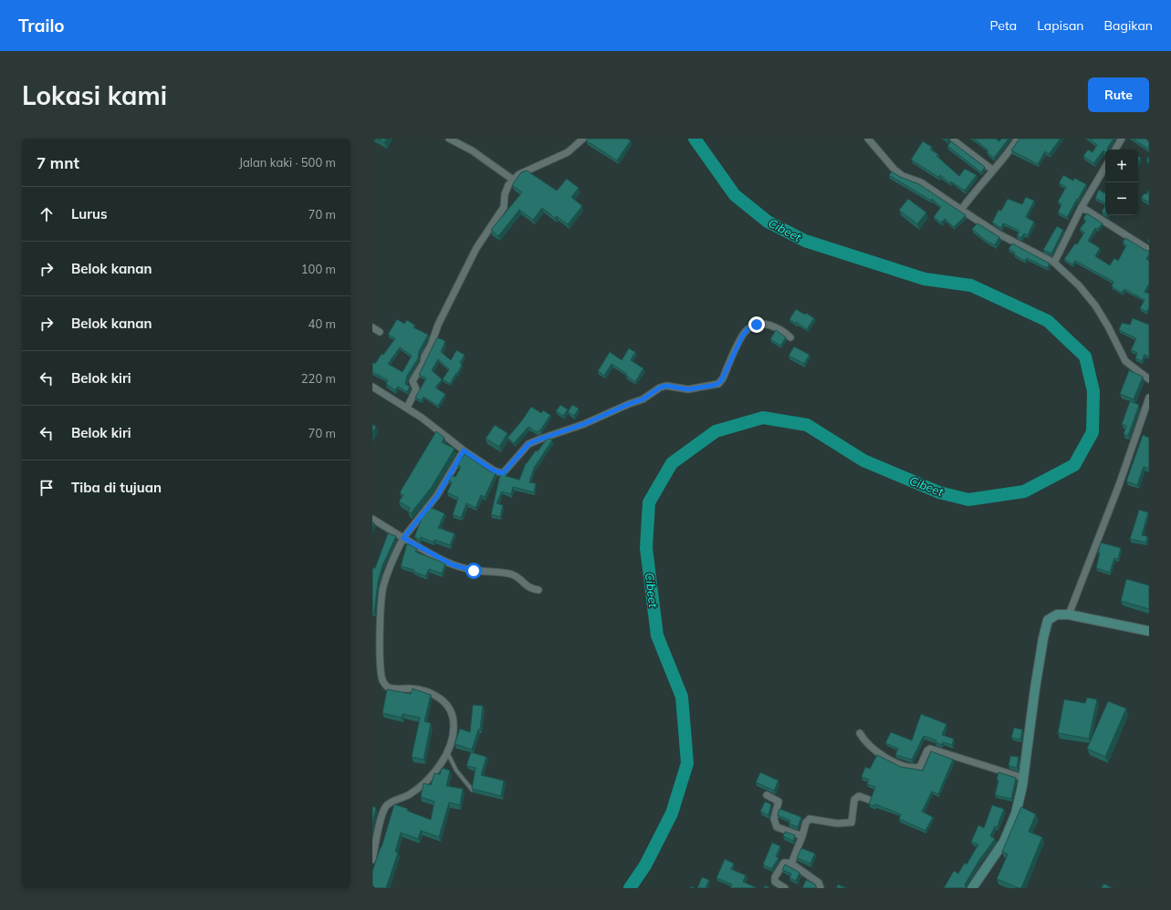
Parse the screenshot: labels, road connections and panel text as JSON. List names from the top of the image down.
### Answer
{
  "water": ["Cibeet"],
  "page": {
    "header": "Trailo",
    "nav": ["Peta", "Lapisan", "Bagikan"],
    "buttons": "Rute",
    "title": "Lokasi kami",
    "heading": ["7 mnt", "Jalan kaki · 500 m"],
    "map_buttons": ["+", "−"],
    "list": [
      ["Lurus", "70 m"],
      ["Belok kanan", "100 m"],
      ["Belok kanan", "40 m"],
      ["Belok kiri", "220 m"],
      ["Belok kiri", "70 m"],
      "Tiba di tujuan"
    ]
  }
}
